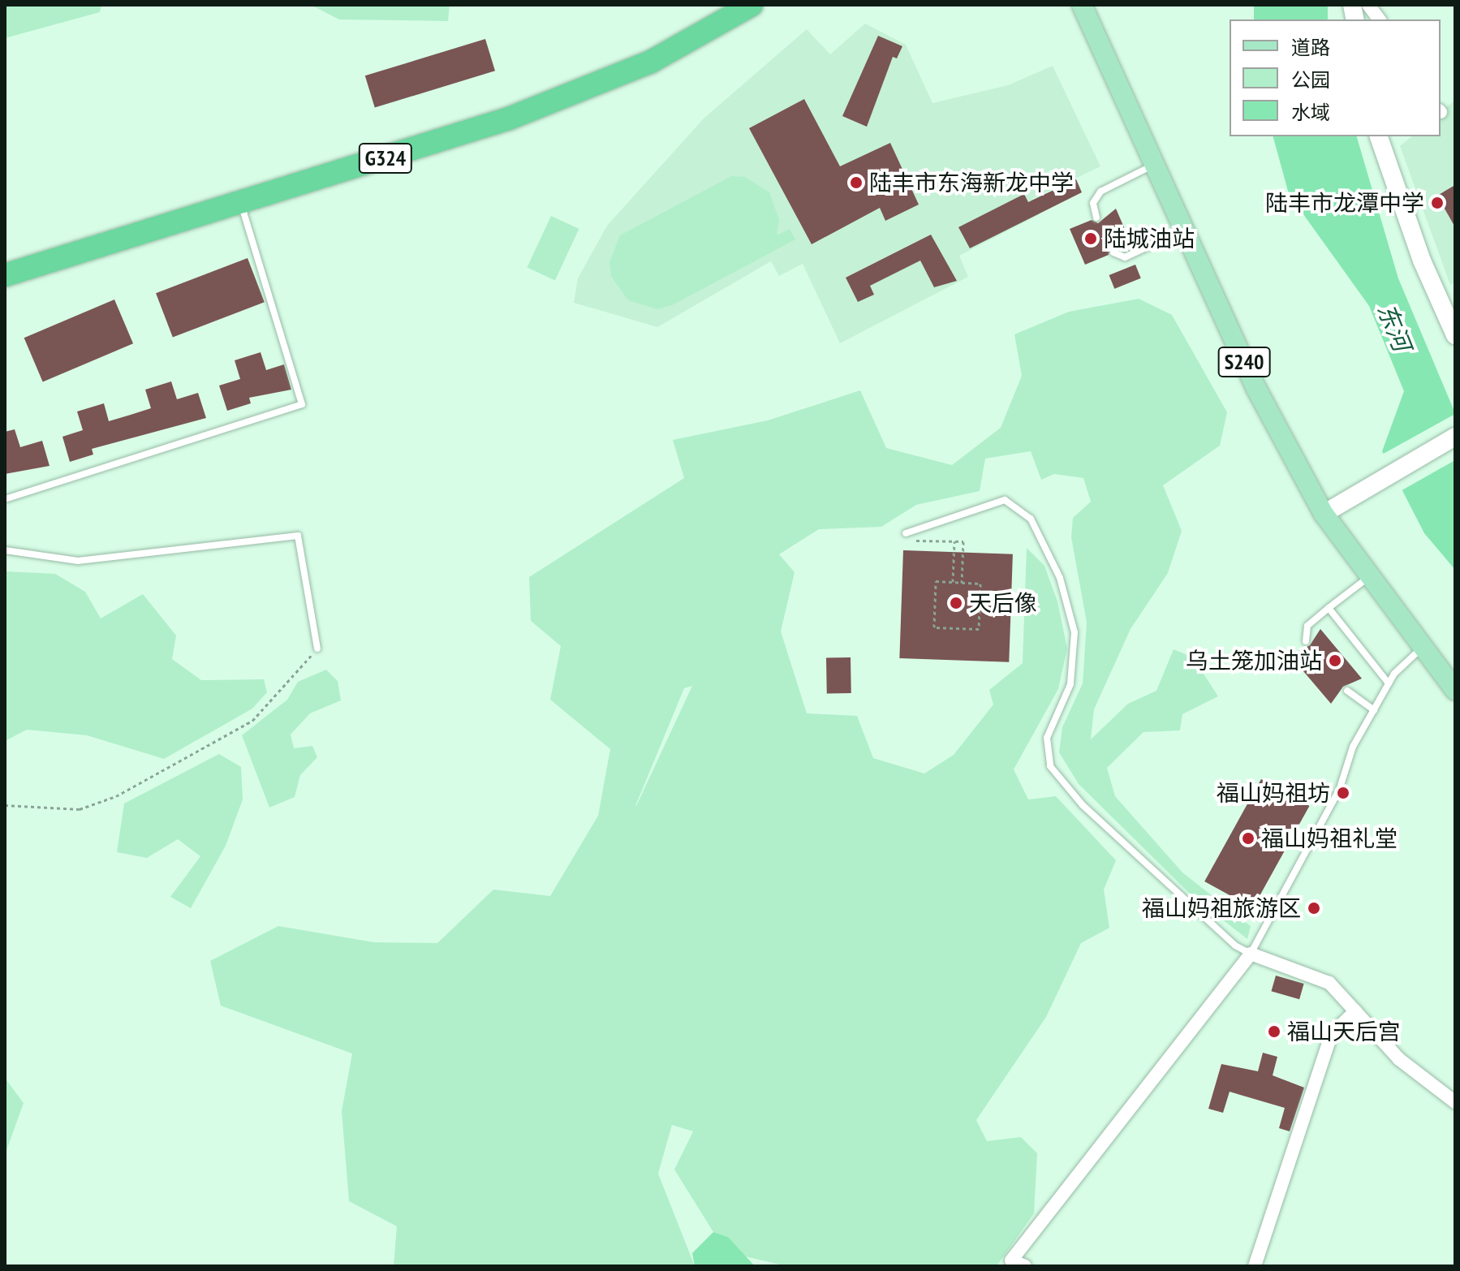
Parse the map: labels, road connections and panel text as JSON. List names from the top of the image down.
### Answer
{
  "streets": {
    "highway": ["G324"],
    "main road": ["S240"]
  },
  "water": ["东河"],
  "places": [
    "陆丰市东海新龙中学",
    "陆丰市龙潭中学",
    "陆城油站",
    "天后像",
    "乌土笼加油站",
    "福山妈祖坊",
    "福山妈祖礼堂",
    "福山妈祖旅游区",
    "福山天后宫"
  ],
  "legend": ["道路", "公园", "水域"]
}
